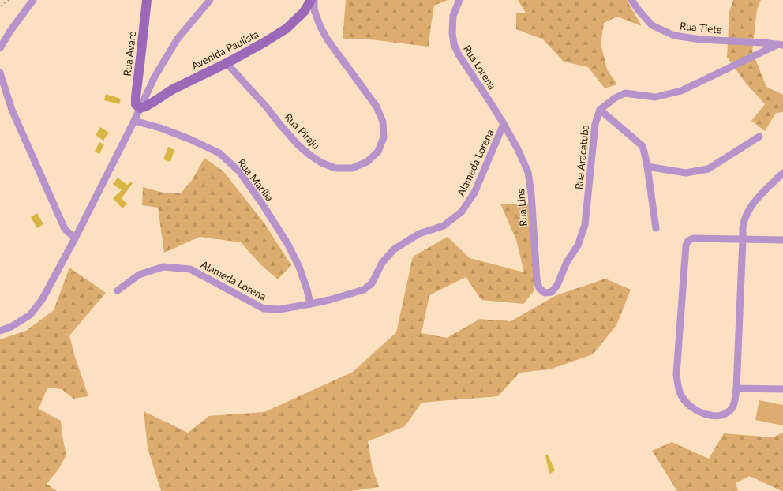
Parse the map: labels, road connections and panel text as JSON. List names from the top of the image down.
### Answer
{
  "streets": {
    "street": [
      "Rua Tiete",
      "Avenida Paulista",
      "Rua Avaré",
      "Rua Lorena",
      "Rua Piraju",
      "Rua Aracatuba",
      "Alameda Lorena",
      "Rua Marília",
      "Rua Lins"
    ]
  },
  "crossings": [
    ["Avenida Paulista", "Rua Avaré"],
    ["Avenida Paulista", "Rua Piraju"],
    ["Rua Lorena", "Alameda Lorena"],
    ["Rua Lorena", "Rua Lins"],
    ["Rua Aracatuba", "Rua Lins"],
    ["Alameda Lorena", "Rua Marília"],
    ["Alameda Lorena", "Rua Lins"]
  ]
}
